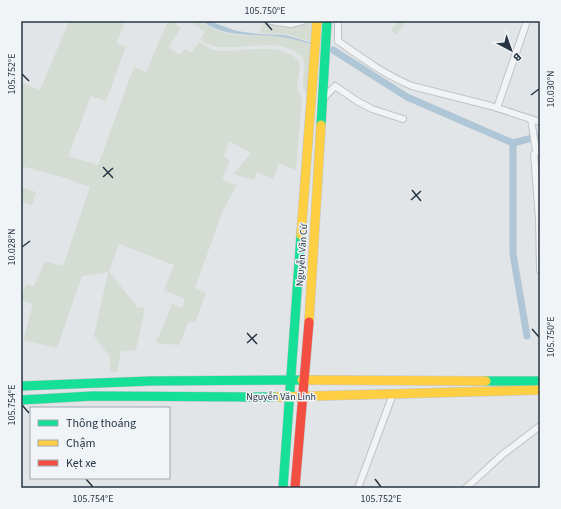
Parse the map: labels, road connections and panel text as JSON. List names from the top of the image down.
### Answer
{
  "streets": {
    "main road": ["Nguyễn Văn Cừ", "Nguyễn Văn Linh"]
  },
  "crossings": [
    ["Nguyễn Văn Cừ", "Nguyễn Văn Linh"]
  ],
  "legend": ["Thông thoáng", "Chậm", "Kẹt xe"],
  "north": "bottom right",
  "coordinates": [
    "105.750°E",
    "105.752°E",
    "10.030°N",
    "10.028°N",
    "105.754°E"
  ]
}
